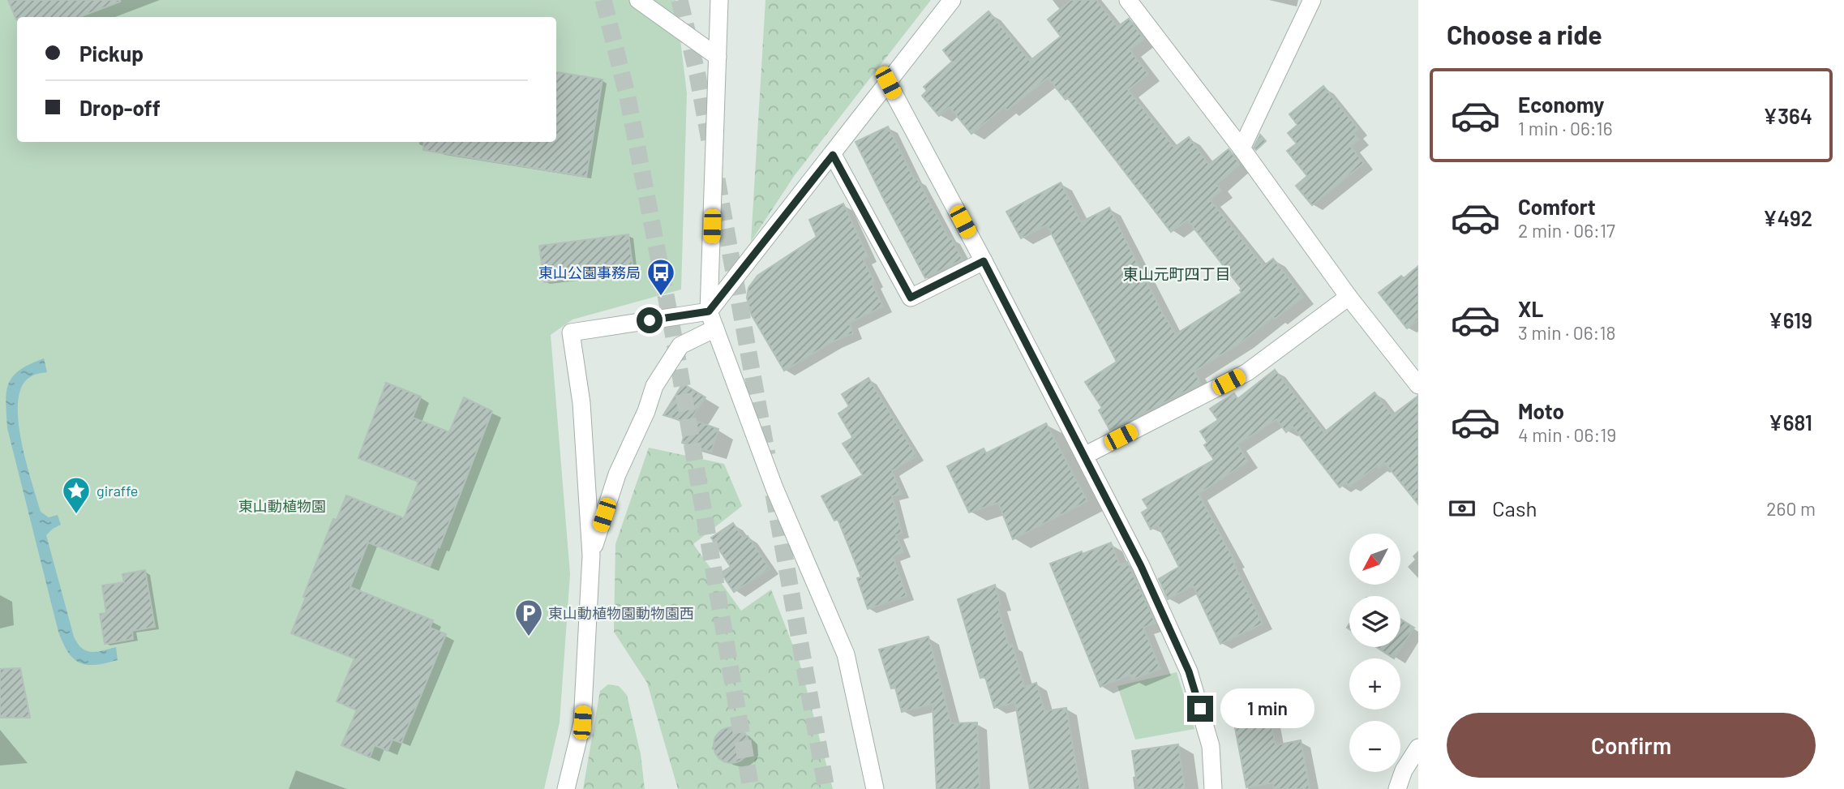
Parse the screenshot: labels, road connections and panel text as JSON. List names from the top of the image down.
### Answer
{
  "districts": ["東山元町四丁目"],
  "parks": ["東山動植物園"],
  "places": {
    "bus stop": ["東山公園事務局"],
    "place": ["giraffe"],
    "parking": ["東山動植物園動物園西"]
  },
  "north": "bottom left",
  "page": {
    "heading": "Choose a ride",
    "banner": ["Pickup", "Drop-off"],
    "list": [
      {
        "name": "Economy",
        "note": "1 min · 06:16",
        "value": "¥364"
      },
      {
        "name": "Comfort",
        "note": "2 min · 06:17",
        "value": "¥492"
      },
      {
        "name": "XL",
        "note": "3 min · 06:18",
        "value": "¥619"
      },
      {
        "name": "Moto",
        "note": "4 min · 06:19",
        "value": "¥681"
      }
    ],
    "pay": ["Cash", "260 m"],
    "map_buttons": ["+", "−"],
    "bubble": "1 min",
    "buttons": "Confirm"
  }
}
